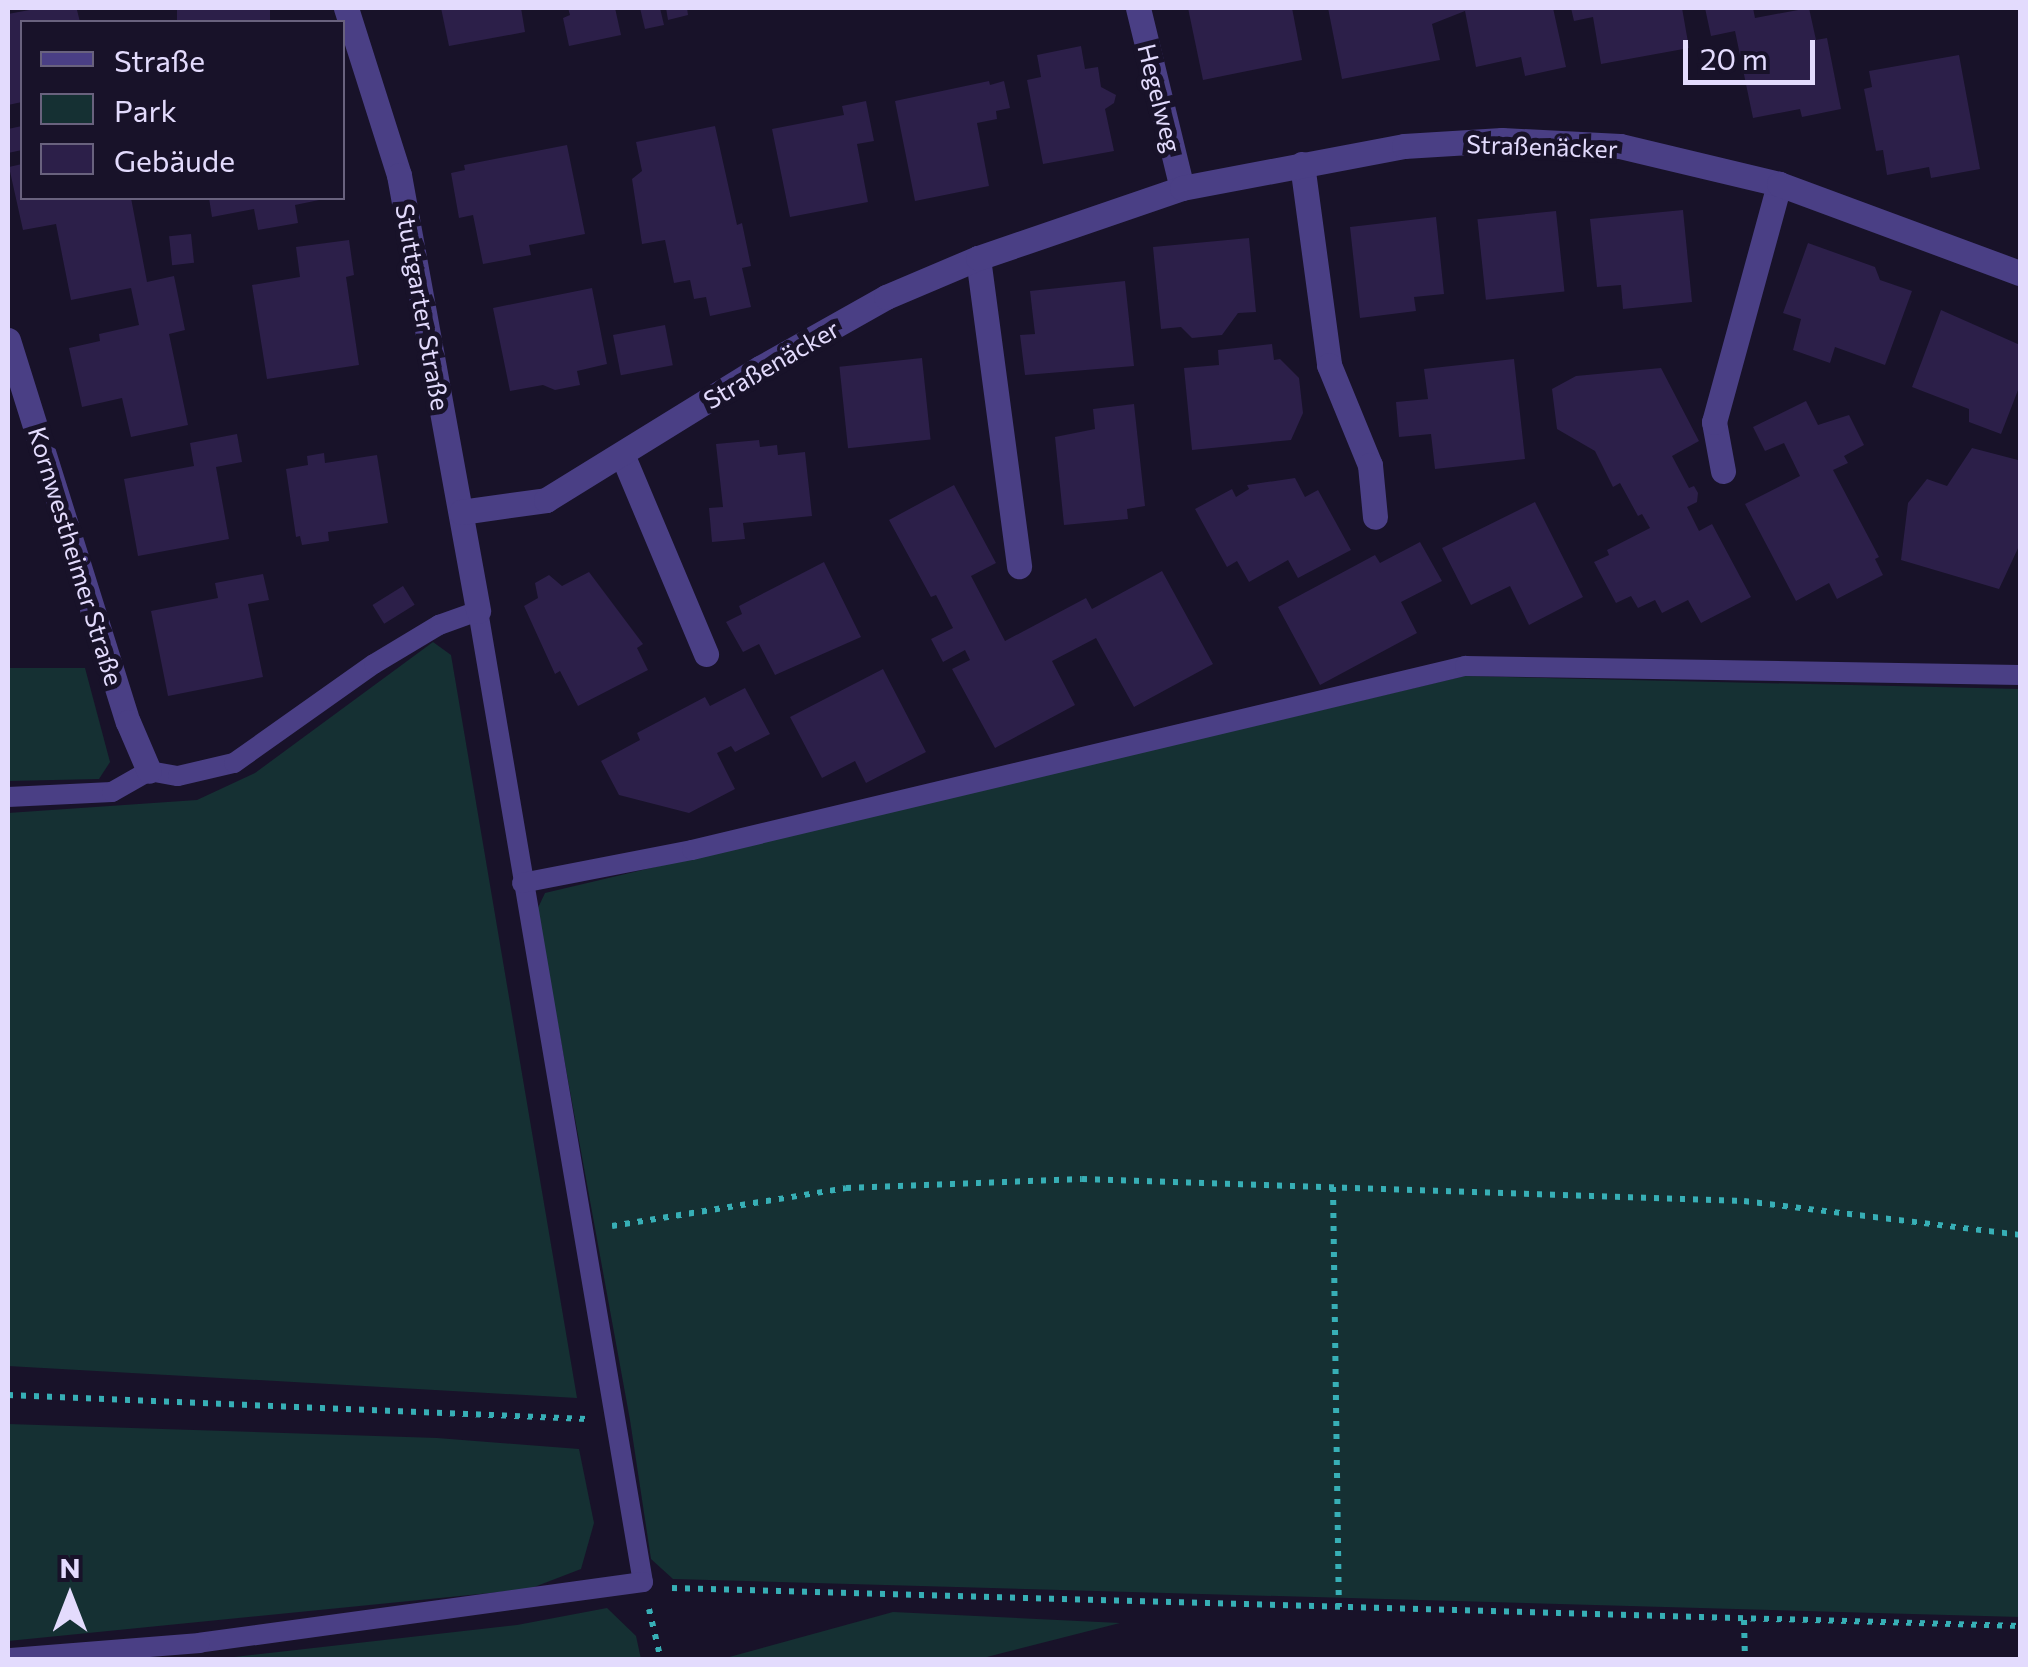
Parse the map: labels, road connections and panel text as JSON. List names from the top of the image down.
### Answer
{
  "streets": {
    "street": [
      "Hegelweg",
      "Straßenäcker",
      "Stuttgarter Straße",
      "Kornwestheimer Straße"
    ]
  },
  "crossings": [
    ["Hegelweg", "Straßenäcker"],
    ["Straßenäcker", "Stuttgarter Straße"]
  ],
  "legend": ["Straße", "Park", "Gebäude"],
  "scale_bar": "20 m",
  "north": "top"
}
